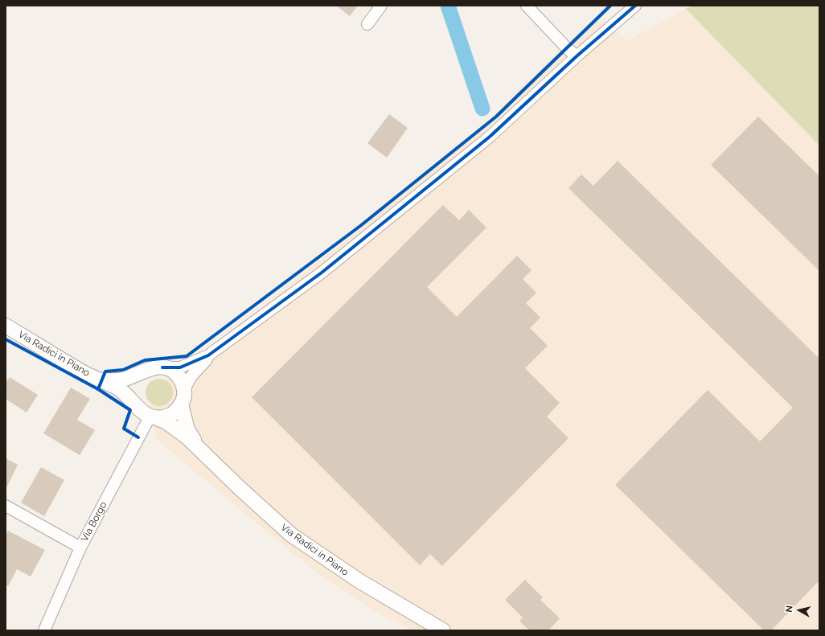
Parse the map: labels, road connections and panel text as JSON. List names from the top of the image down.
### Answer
{
  "streets": {
    "street": ["Via Radici in Piano", "Via Borgo"]
  },
  "crossings": [
    ["Via Radici in Piano", "Via Borgo"]
  ],
  "north": "left"
}
